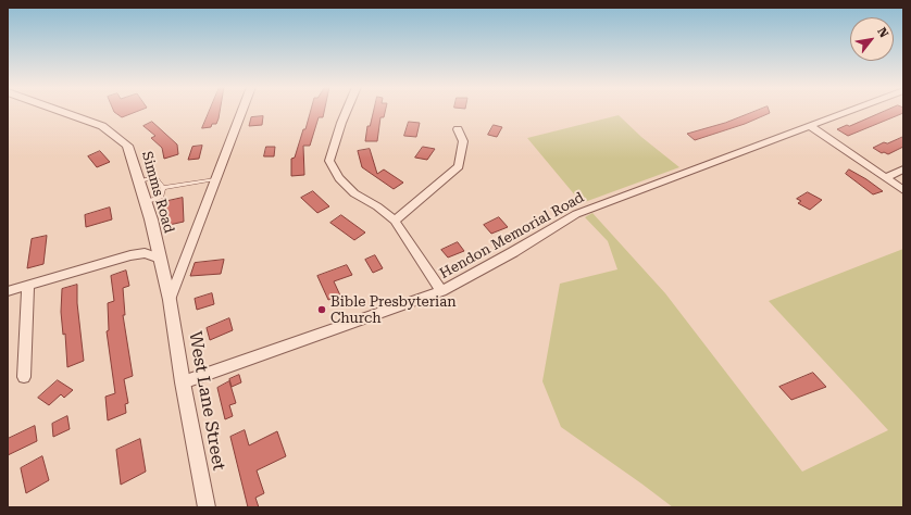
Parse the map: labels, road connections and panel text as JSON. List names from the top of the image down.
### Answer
{
  "streets": {
    "street": ["Simms Road", "Hendon Memorial Road", "West Lane Street"]
  },
  "crossings": [
    ["Simms Road", "West Lane Street"],
    ["Hendon Memorial Road", "West Lane Street"]
  ],
  "places": ["Bible Presbyterian Church"],
  "north": "top right"
}
